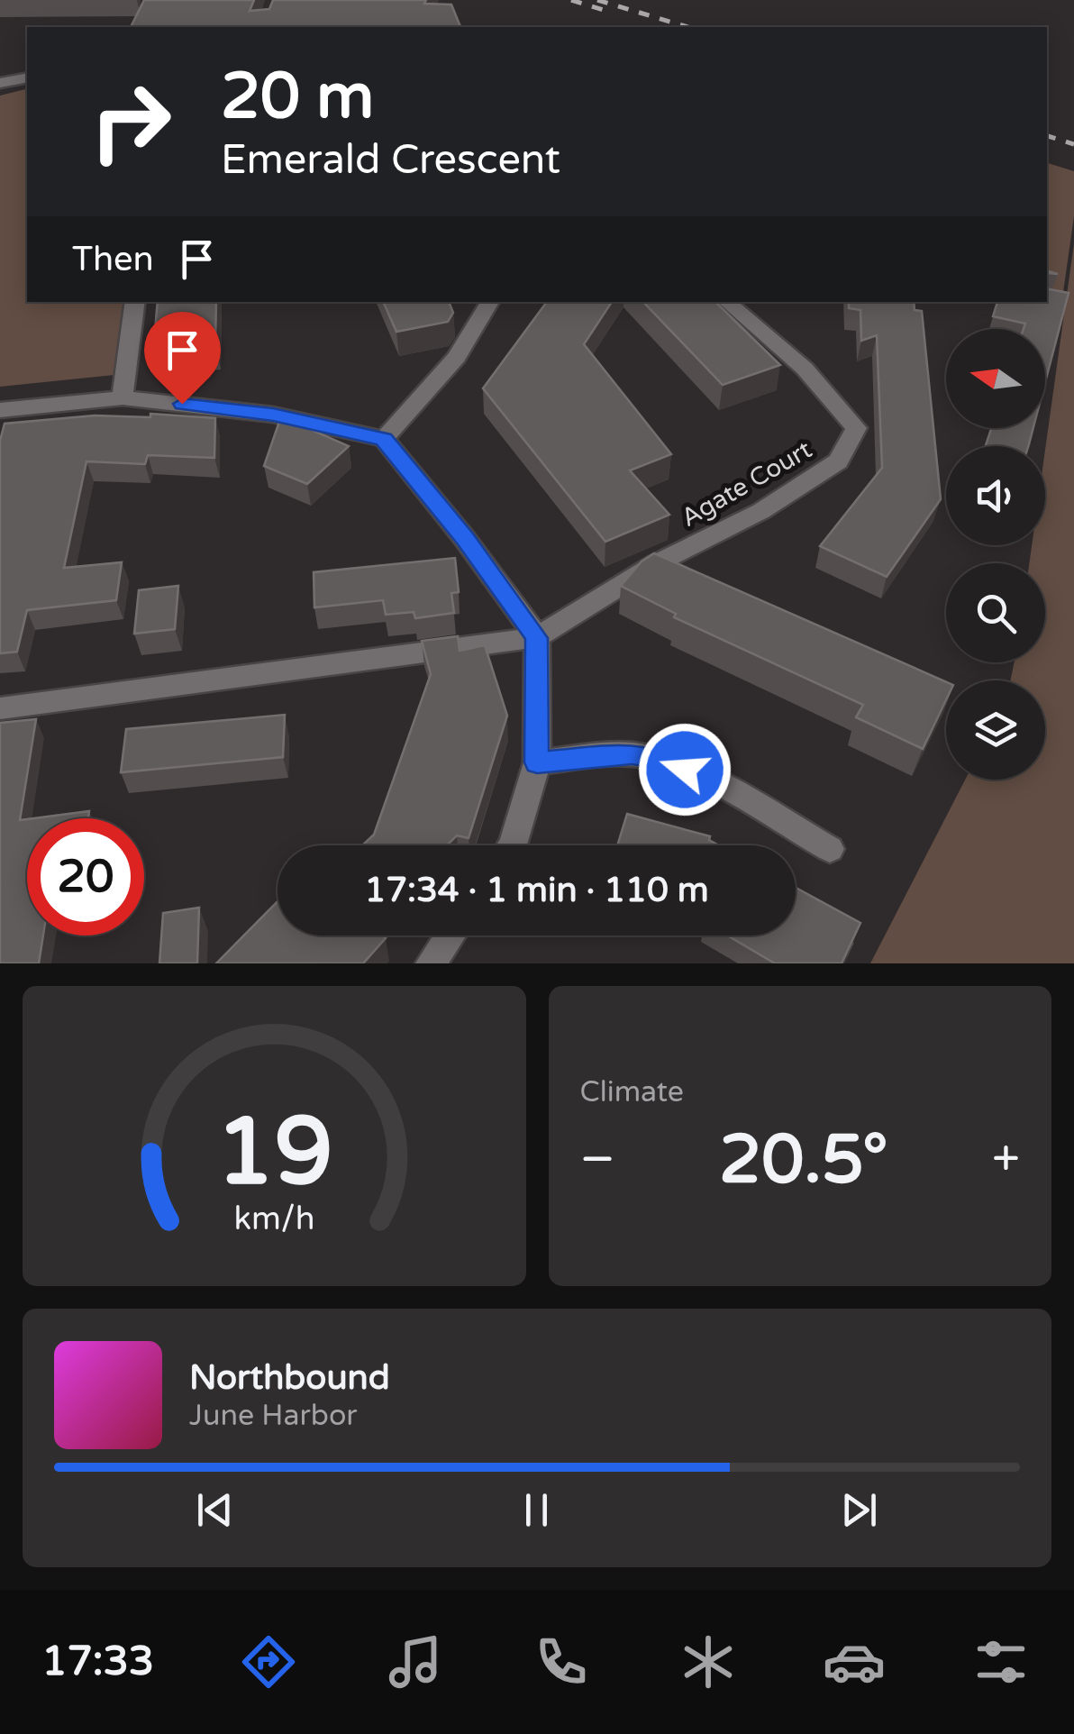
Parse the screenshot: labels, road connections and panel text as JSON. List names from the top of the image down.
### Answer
{
  "streets": {
    "street": ["Agate Court"]
  },
  "north": "left",
  "page": {
    "turn": ["20 m", "Emerald Crescent"],
    "then": "Then",
    "limit": "20",
    "trip": "17:34 · 1 min · 110 m",
    "tile": "Climate",
    "heat": ["−", "20.5°", "+"],
    "song": ["Northbound", "June Harbor"],
    "tabs": "17:33",
    "gauge": ["19", "km/h"]
  }
}
